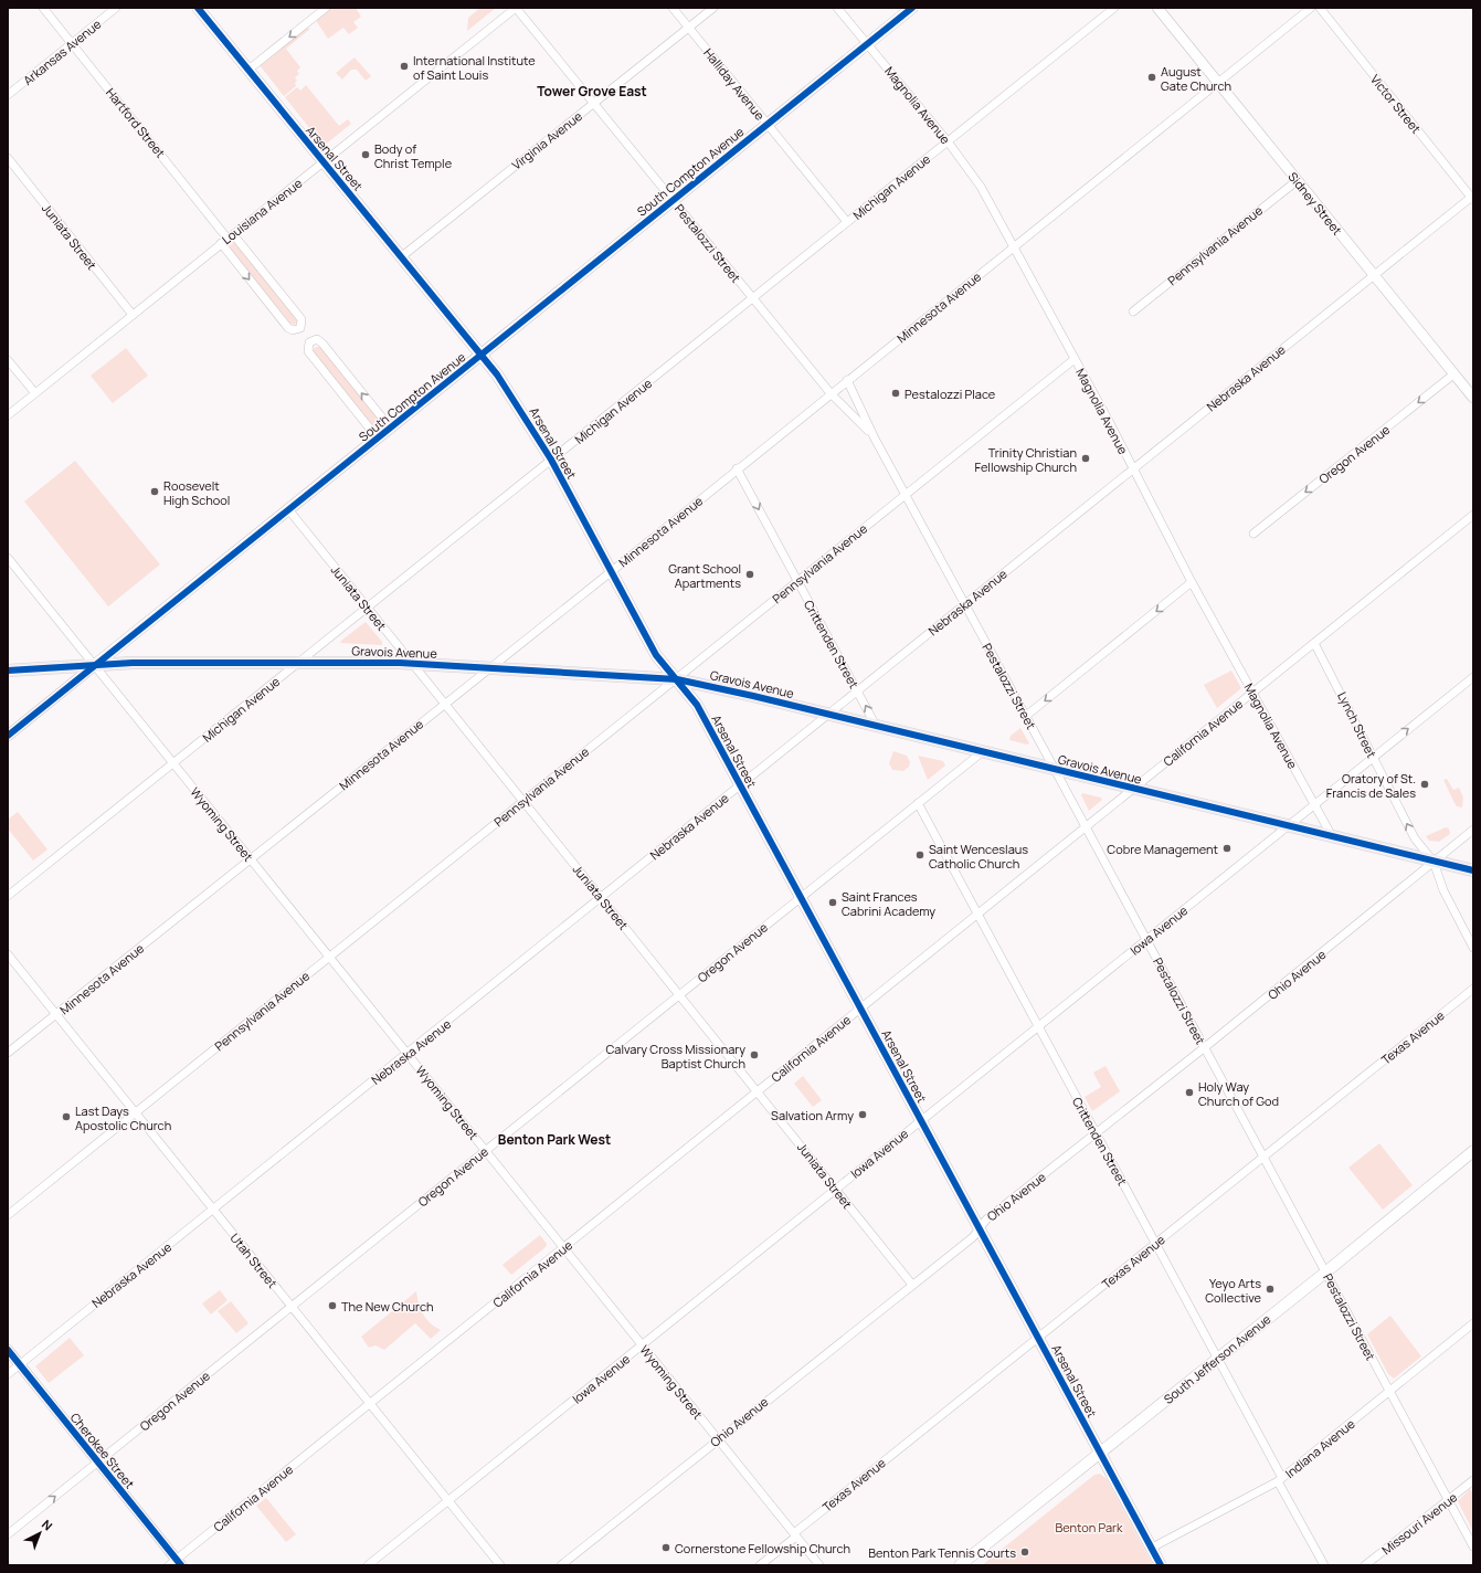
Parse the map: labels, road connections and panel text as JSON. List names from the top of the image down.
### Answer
{
  "streets": {
    "main road": [
      "Arsenal Street",
      "South Compton Avenue",
      "Gravois Avenue",
      "South Jefferson Avenue"
    ],
    "street": [
      "Arkansas Avenue",
      "Halliday Avenue",
      "Victor Street",
      "Magnolia Avenue",
      "Hartford Street",
      "Virginia Avenue",
      "Michigan Avenue",
      "Sidney Street",
      "Louisiana Avenue",
      "Juniata Street",
      "Pestalozzi Street",
      "Pennsylvania Avenue",
      "Minnesota Avenue",
      "Nebraska Avenue",
      "Oregon Avenue",
      "Crittenden Street",
      "Lynch Street",
      "California Avenue",
      "Wyoming Street",
      "Iowa Avenue",
      "Ohio Avenue",
      "Texas Avenue",
      "Utah Street",
      "Indiana Avenue",
      "Cherokee Street",
      "Missouri Avenue"
    ]
  },
  "crossings": [
    ["Arkansas Avenue", "Hartford Street"],
    ["Halliday Avenue", "Virginia Avenue"],
    ["Halliday Avenue", "South Compton Avenue"],
    ["Halliday Avenue", "Michigan Avenue"],
    ["Victor Street", "Nebraska Avenue"],
    ["Magnolia Avenue", "South Compton Avenue"],
    ["Magnolia Avenue", "Michigan Avenue"],
    ["Magnolia Avenue", "Pennsylvania Avenue"],
    ["Magnolia Avenue", "Minnesota Avenue"],
    ["Magnolia Avenue", "Nebraska Avenue"],
    ["Magnolia Avenue", "Gravois Avenue"],
    ["Magnolia Avenue", "California Avenue"],
    ["Magnolia Avenue", "Iowa Avenue"],
    ["Hartford Street", "Louisiana Avenue"],
    ["Virginia Avenue", "Arsenal Street"],
    ["Virginia Avenue", "Pestalozzi Street"],
    ["Arsenal Street", "South Compton Avenue"],
    ["Arsenal Street", "Michigan Avenue"],
    ["Arsenal Street", "Louisiana Avenue"],
    ["Arsenal Street", "Pennsylvania Avenue"],
    ["Arsenal Street", "Minnesota Avenue"],
    ["Arsenal Street", "Nebraska Avenue"],
    ["Arsenal Street", "Oregon Avenue"],
    ["Arsenal Street", "Gravois Avenue"],
    ["Arsenal Street", "California Avenue"],
    ["Arsenal Street", "Iowa Avenue"],
    ["Arsenal Street", "Ohio Avenue"],
    ["Arsenal Street", "Texas Avenue"],
    ["Arsenal Street", "South Jefferson Avenue"],
    ["Arsenal Street", "Indiana Avenue"],
    ["South Compton Avenue", "Juniata Street"],
    ["South Compton Avenue", "Pestalozzi Street"],
    ["South Compton Avenue", "Gravois Avenue"],
    ["South Compton Avenue", "Wyoming Street"],
    ["Michigan Avenue", "Juniata Street"],
    ["Michigan Avenue", "Pestalozzi Street"],
    ["Michigan Avenue", "Gravois Avenue"],
    ["Michigan Avenue", "Wyoming Street"],
    ["Sidney Street", "Pennsylvania Avenue"],
    ["Sidney Street", "Minnesota Avenue"],
    ["Sidney Street", "Nebraska Avenue"],
    ["Sidney Street", "Oregon Avenue"],
    ["Louisiana Avenue", "Juniata Street"],
    ["Louisiana Avenue", "Pestalozzi Street"],
    ["Juniata Street", "Pennsylvania Avenue"],
    ["Juniata Street", "Minnesota Avenue"],
    ["Juniata Street", "Nebraska Avenue"],
    ["Juniata Street", "Oregon Avenue"],
    ["Juniata Street", "Gravois Avenue"],
    ["Juniata Street", "California Avenue"],
    ["Juniata Street", "Iowa Avenue"],
    ["Juniata Street", "Ohio Avenue"],
    ["Pestalozzi Street", "Pennsylvania Avenue"],
    ["Pestalozzi Street", "Minnesota Avenue"],
    ["Pestalozzi Street", "Nebraska Avenue"],
    ["Pestalozzi Street", "Gravois Avenue"],
    ["Pestalozzi Street", "California Avenue"],
    ["Pestalozzi Street", "Iowa Avenue"],
    ["Pestalozzi Street", "Ohio Avenue"],
    ["Pestalozzi Street", "Texas Avenue"],
    ["Pestalozzi Street", "South Jefferson Avenue"],
    ["Pestalozzi Street", "Indiana Avenue"],
    ["Pestalozzi Street", "Missouri Avenue"],
    ["Pennsylvania Avenue", "Crittenden Street"],
    ["Pennsylvania Avenue", "Gravois Avenue"],
    ["Pennsylvania Avenue", "Wyoming Street"],
    ["Pennsylvania Avenue", "Utah Street"],
    ["Minnesota Avenue", "Crittenden Street"],
    ["Minnesota Avenue", "Gravois Avenue"],
    ["Minnesota Avenue", "Wyoming Street"],
    ["Minnesota Avenue", "Utah Street"],
    ["Nebraska Avenue", "Crittenden Street"],
    ["Nebraska Avenue", "Gravois Avenue"],
    ["Nebraska Avenue", "Wyoming Street"],
    ["Nebraska Avenue", "Utah Street"],
    ["Nebraska Avenue", "Cherokee Street"],
    ["Oregon Avenue", "Crittenden Street"],
    ["Oregon Avenue", "Gravois Avenue"],
    ["Oregon Avenue", "Wyoming Street"],
    ["Oregon Avenue", "Utah Street"],
    ["Oregon Avenue", "Cherokee Street"],
    ["Crittenden Street", "Gravois Avenue"],
    ["Crittenden Street", "California Avenue"],
    ["Crittenden Street", "Iowa Avenue"],
    ["Crittenden Street", "Ohio Avenue"],
    ["Crittenden Street", "Texas Avenue"],
    ["Crittenden Street", "South Jefferson Avenue"],
    ["Crittenden Street", "Indiana Avenue"],
    ["Gravois Avenue", "Lynch Street"],
    ["Gravois Avenue", "California Avenue"],
    ["Gravois Avenue", "Wyoming Street"],
    ["Gravois Avenue", "Iowa Avenue"],
    ["Gravois Avenue", "Ohio Avenue"],
    ["Lynch Street", "California Avenue"],
    ["Lynch Street", "Iowa Avenue"],
    ["Lynch Street", "Ohio Avenue"],
    ["California Avenue", "Wyoming Street"],
    ["California Avenue", "Utah Street"],
    ["California Avenue", "Cherokee Street"],
    ["Wyoming Street", "Iowa Avenue"],
    ["Wyoming Street", "Ohio Avenue"],
    ["Wyoming Street", "Texas Avenue"],
    ["Iowa Avenue", "Utah Street"]
  ],
  "one_way": ["Lynch Street"],
  "districts": ["Tower Grove East", "Benton Park West"],
  "parks": ["Benton Park"],
  "places": [
    "International Institute of Saint Louis",
    "August Gate Church",
    "Body of Christ Temple",
    "Pestalozzi Place",
    "Trinity Christian Fellowship Church",
    "Roosevelt High School",
    "Grant School Apartments",
    "Oratory of St. Francis de Sales",
    "Cobre Management",
    "Saint Wenceslaus Catholic Church",
    "Saint Frances Cabrini Academy",
    "Calvary Cross Missionary Baptist Church",
    "Holy Way Church of God",
    "Salvation Army",
    "Last Days Apostolic Church",
    "Yeyo Arts Collective",
    "The New Church",
    "Cornerstone Fellowship Church",
    "Benton Park Tennis Courts"
  ],
  "north": "top right"
}
